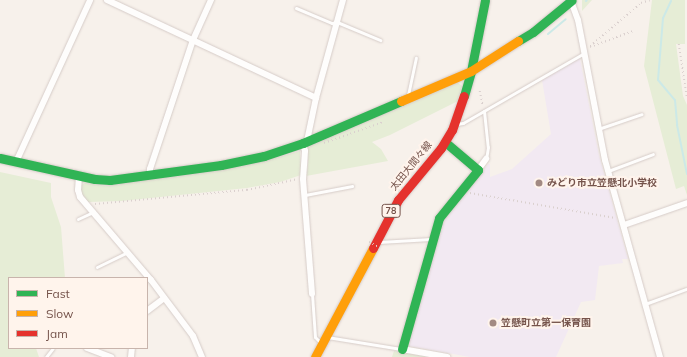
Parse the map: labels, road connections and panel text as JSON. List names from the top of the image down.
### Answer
{
  "streets": {
    "street": ["太田大間々線", "78"]
  },
  "places": ["みどり市立笠懸北小学校", "笠懸町立第一保育園"],
  "legend": ["Fast", "Slow", "Jam"]
}
